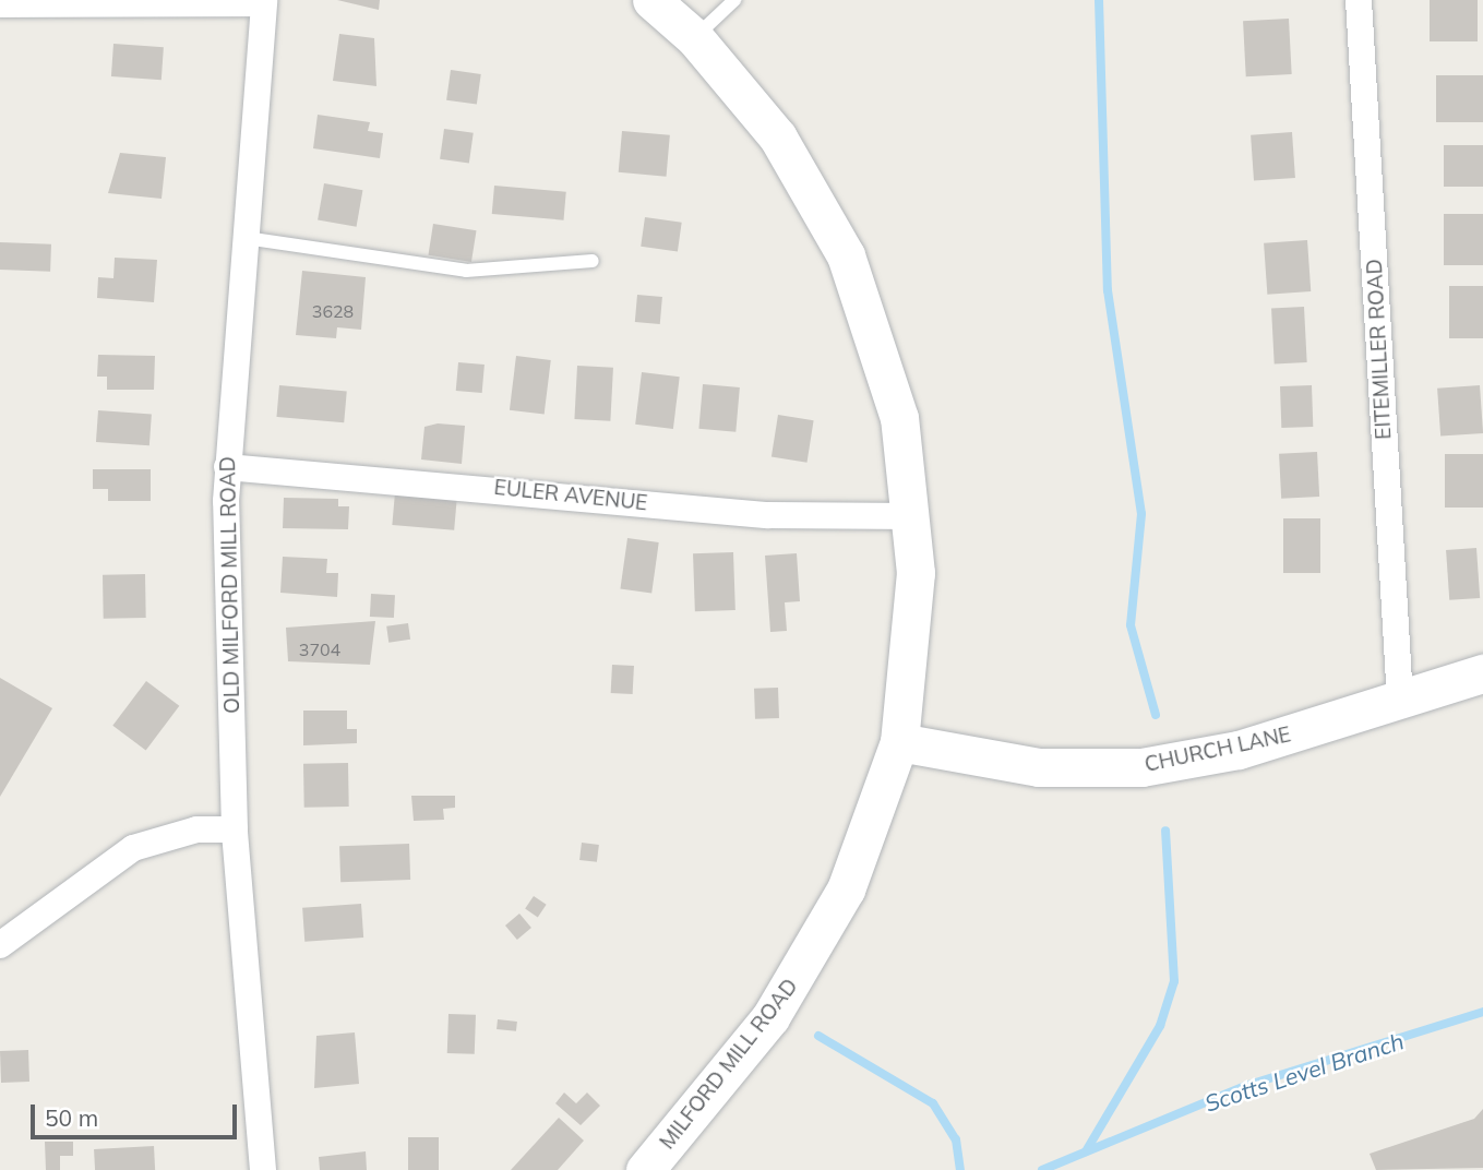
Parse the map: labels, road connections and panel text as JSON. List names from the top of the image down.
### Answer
{
  "streets": {
    "main road": ["CHURCH LANE", "MILFORD MILL ROAD"],
    "street": ["EITEMILLER ROAD", "EULER AVENUE", "OLD MILFORD MILL ROAD"]
  },
  "crossings": [
    ["EITEMILLER ROAD", "CHURCH LANE"],
    ["EULER AVENUE", "OLD MILFORD MILL ROAD"],
    ["EULER AVENUE", "MILFORD MILL ROAD"],
    ["CHURCH LANE", "MILFORD MILL ROAD"]
  ],
  "water": ["Scotts Level Branch"],
  "house_numbers": ["3628", "3704"],
  "scale_bar": "50 m"
}
